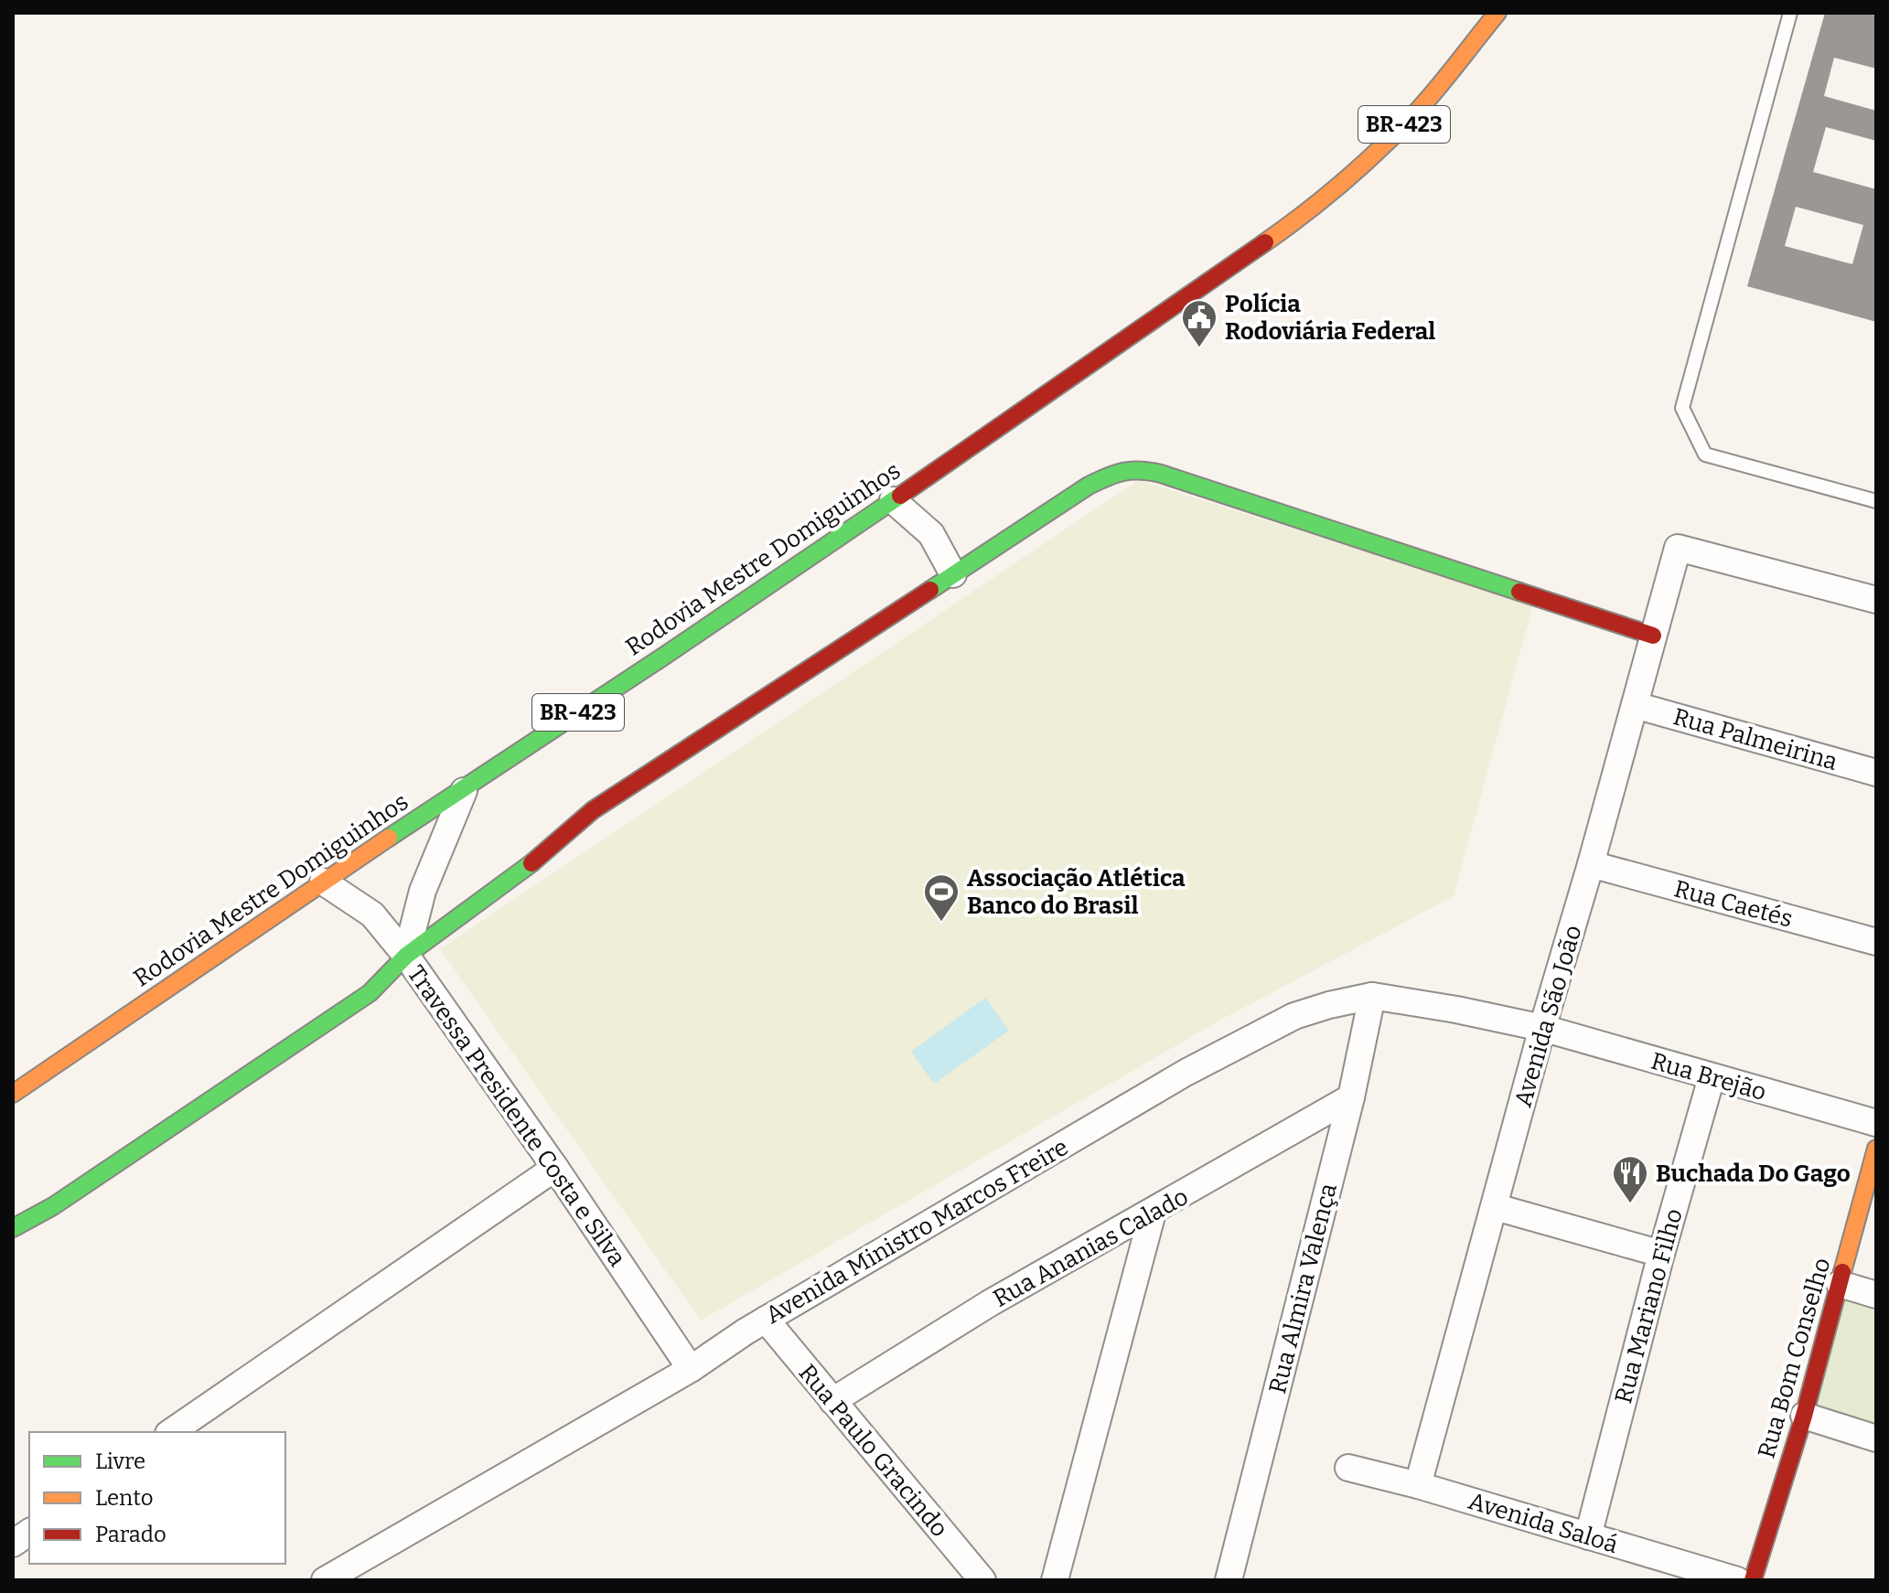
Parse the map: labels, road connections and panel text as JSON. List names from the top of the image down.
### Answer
{
  "streets": {
    "street": [
      "BR-423",
      "Rodovia Mestre Domiguinhos",
      "Rua Palmeirina",
      "Rua Caetés",
      "Avenida São João",
      "Rua Brejão",
      "Travessa Presidente Costa e Silva",
      "Avenida Ministro Marcos Freire",
      "Rua Ananias Calado",
      "Rua Almira Valença",
      "Rua Mariano Filho",
      "Rua Bom Conselho",
      "Rua Paulo Gracindo",
      "Avenida Saloá"
    ]
  },
  "crossings": [
    ["Rodovia Mestre Domiguinhos", "Travessa Presidente Costa e Silva"],
    ["Rua Palmeirina", "Avenida São João"],
    ["Rua Caetés", "Avenida São João"],
    ["Avenida São João", "Rua Brejão"],
    ["Avenida São João", "Avenida Ministro Marcos Freire"],
    ["Avenida São João", "Avenida Saloá"],
    ["Rua Brejão", "Avenida Ministro Marcos Freire"],
    ["Rua Brejão", "Rua Mariano Filho"],
    ["Travessa Presidente Costa e Silva", "Avenida Ministro Marcos Freire"],
    ["Avenida Ministro Marcos Freire", "Rua Almira Valença"],
    ["Avenida Ministro Marcos Freire", "Rua Paulo Gracindo"],
    ["Rua Ananias Calado", "Rua Almira Valença"],
    ["Rua Ananias Calado", "Rua Paulo Gracindo"],
    ["Rua Mariano Filho", "Avenida Saloá"]
  ],
  "places": {
    "public building": ["Polícia Rodoviária Federal"],
    "sports": ["Associação Atlética Banco do Brasil"],
    "restaurant": ["Buchada Do Gago"]
  },
  "legend": ["Livre", "Lento", "Parado"]
}
